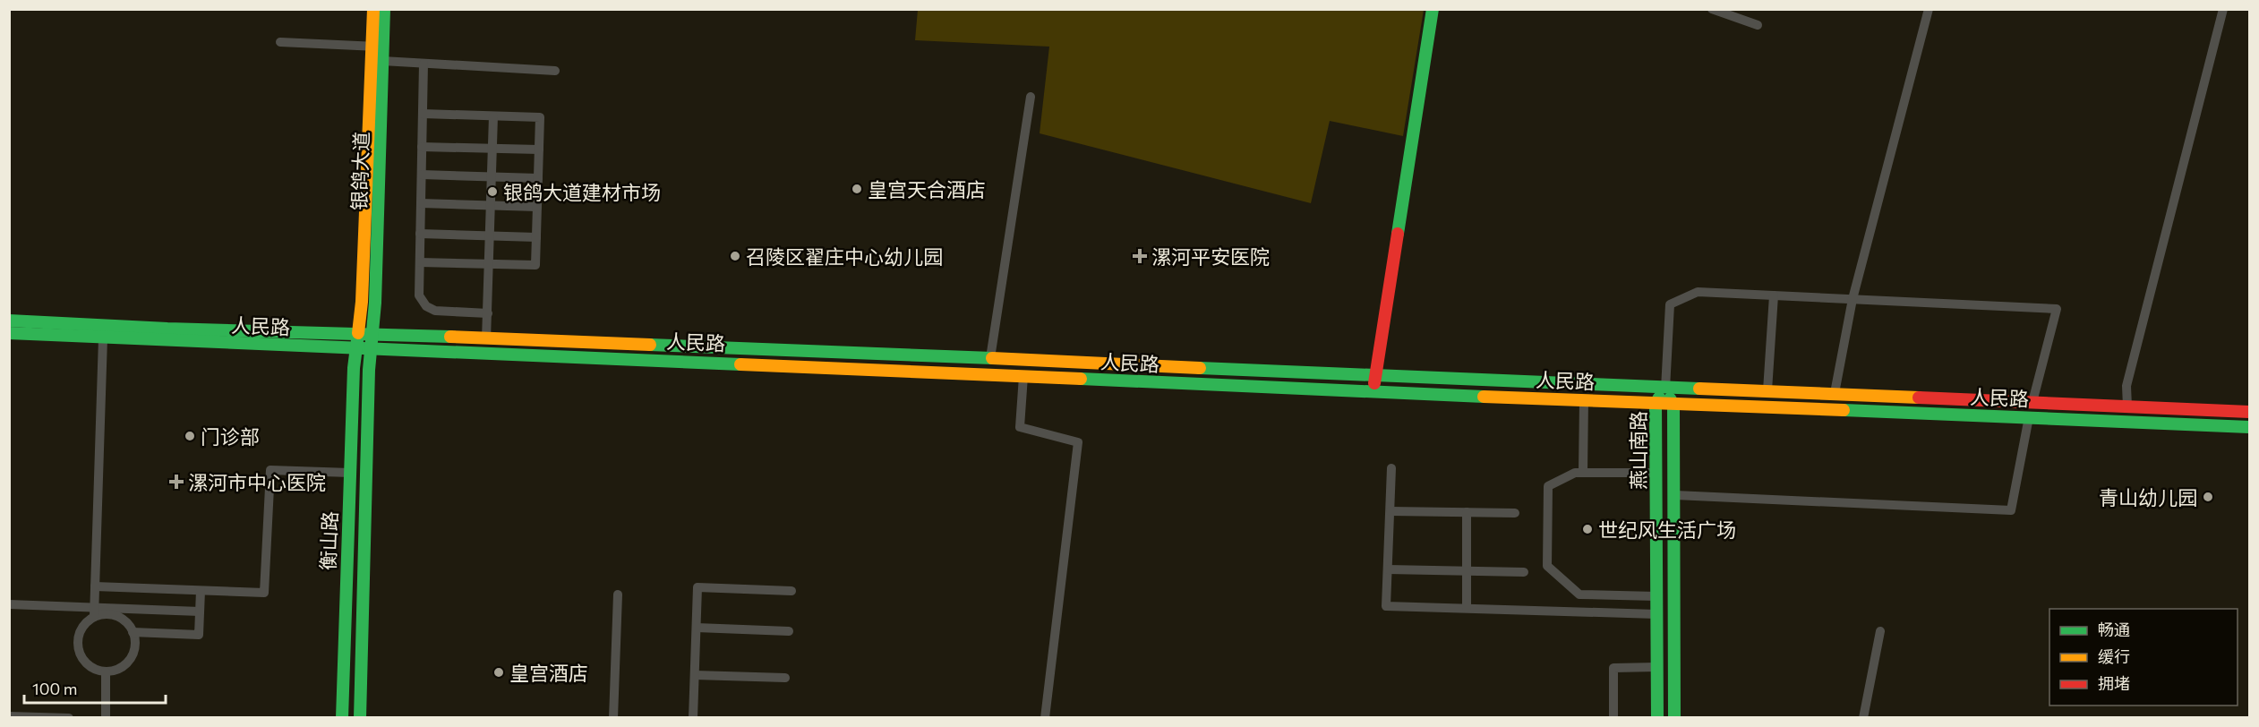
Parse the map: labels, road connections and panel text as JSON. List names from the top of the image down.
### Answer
{
  "streets": {
    "main road": [
      "银鸽大道",
      "人民路",
      "燕山南路",
      "衡山路"
    ]
  },
  "crossings": [
    ["银鸽大道", "人民路"],
    ["银鸽大道", "衡山路"],
    ["人民路", "燕山南路"],
    ["人民路", "衡山路"]
  ],
  "places": {
    "other": [
      "皇宫天合酒店",
      "银鸽大道建材市场",
      "召陵区翟庄中心幼儿园",
      "门诊部",
      "青山幼儿园",
      "世纪风生活广场",
      "皇宫酒店"
    ],
    "health": ["漯河平安医院", "漯河市中心医院"]
  },
  "legend": ["畅通", "缓行", "拥堵"],
  "scale_bar": "100 m"
}
